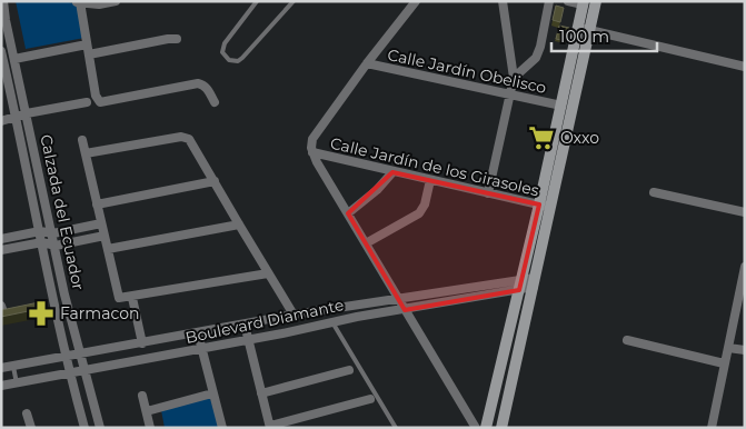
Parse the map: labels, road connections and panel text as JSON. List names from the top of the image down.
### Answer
{
  "streets": {
    "street": [
      "Calle Jardín Obelisco",
      "Calle Jardín de los Girasoles",
      "Calzada del Ecuador",
      "Boulevard Diamante"
    ]
  },
  "crossings": [
    ["Calzada del Ecuador", "Boulevard Diamante"]
  ],
  "places": {
    "supermarket": ["Oxxo"],
    "pharmacy": ["Farmacon"]
  },
  "scale_bar": "100 m"
}
